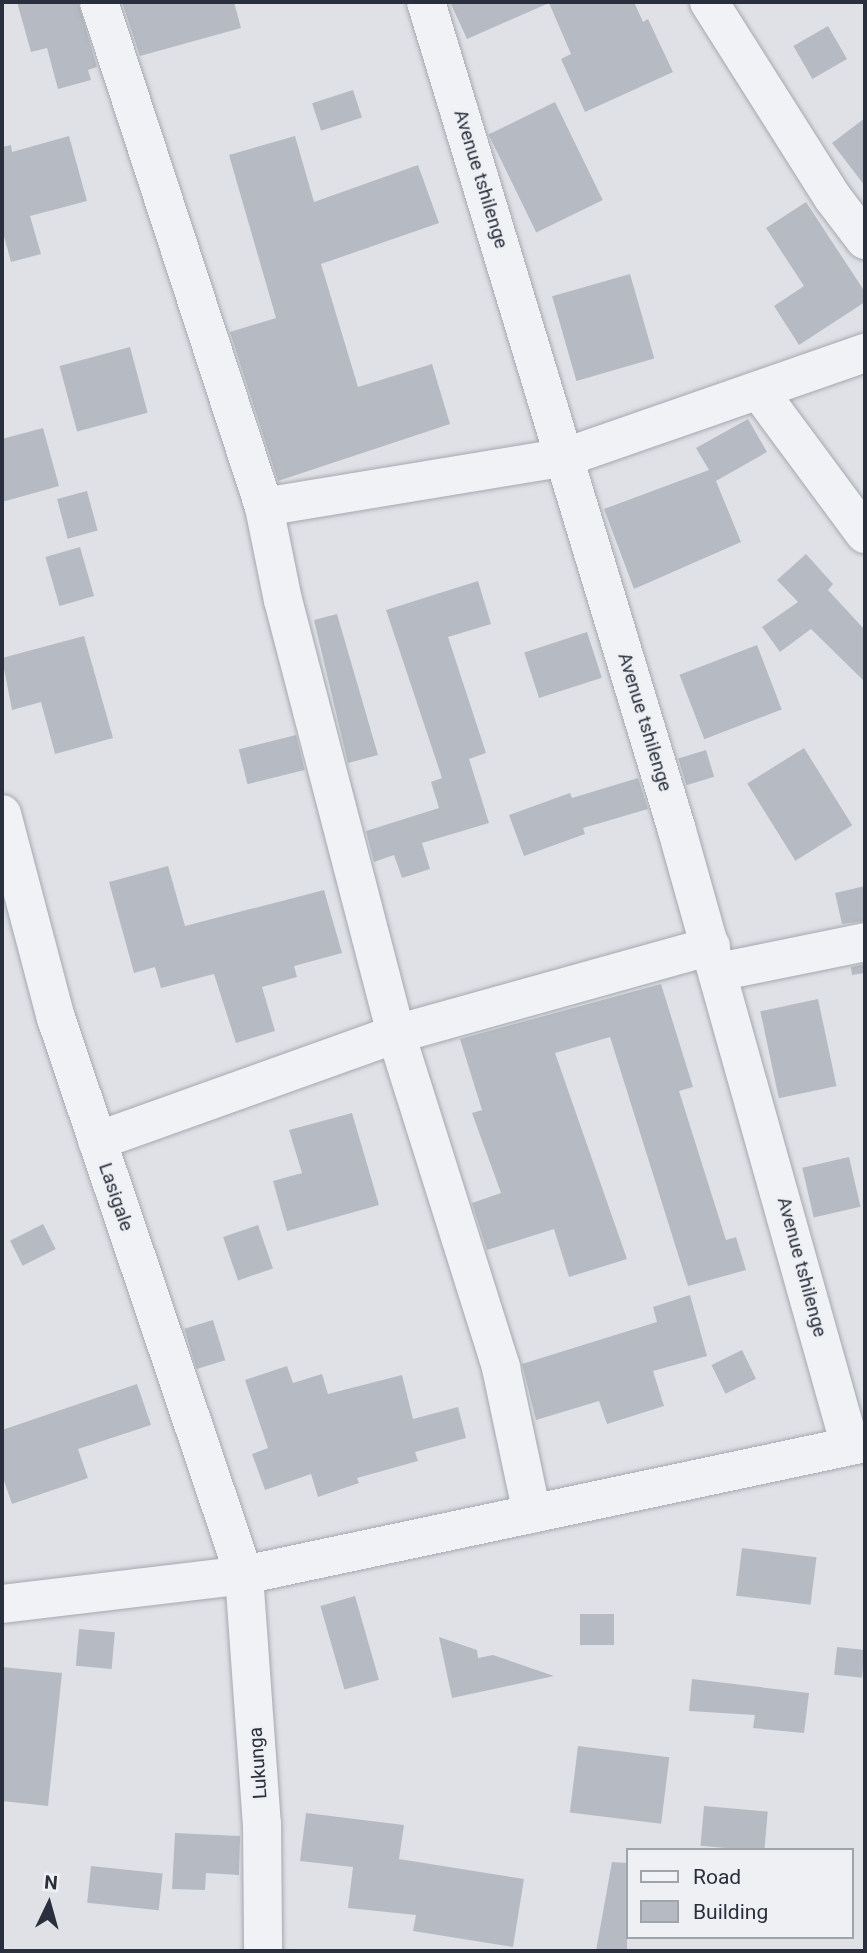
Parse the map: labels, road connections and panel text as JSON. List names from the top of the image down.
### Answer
{
  "streets": {
    "street": ["Avenue tshilenge", "Lasigale", "Lukunga"]
  },
  "crossings": [
    ["Lasigale", "Lukunga"]
  ],
  "legend": ["Road", "Building"],
  "north": "top"
}
